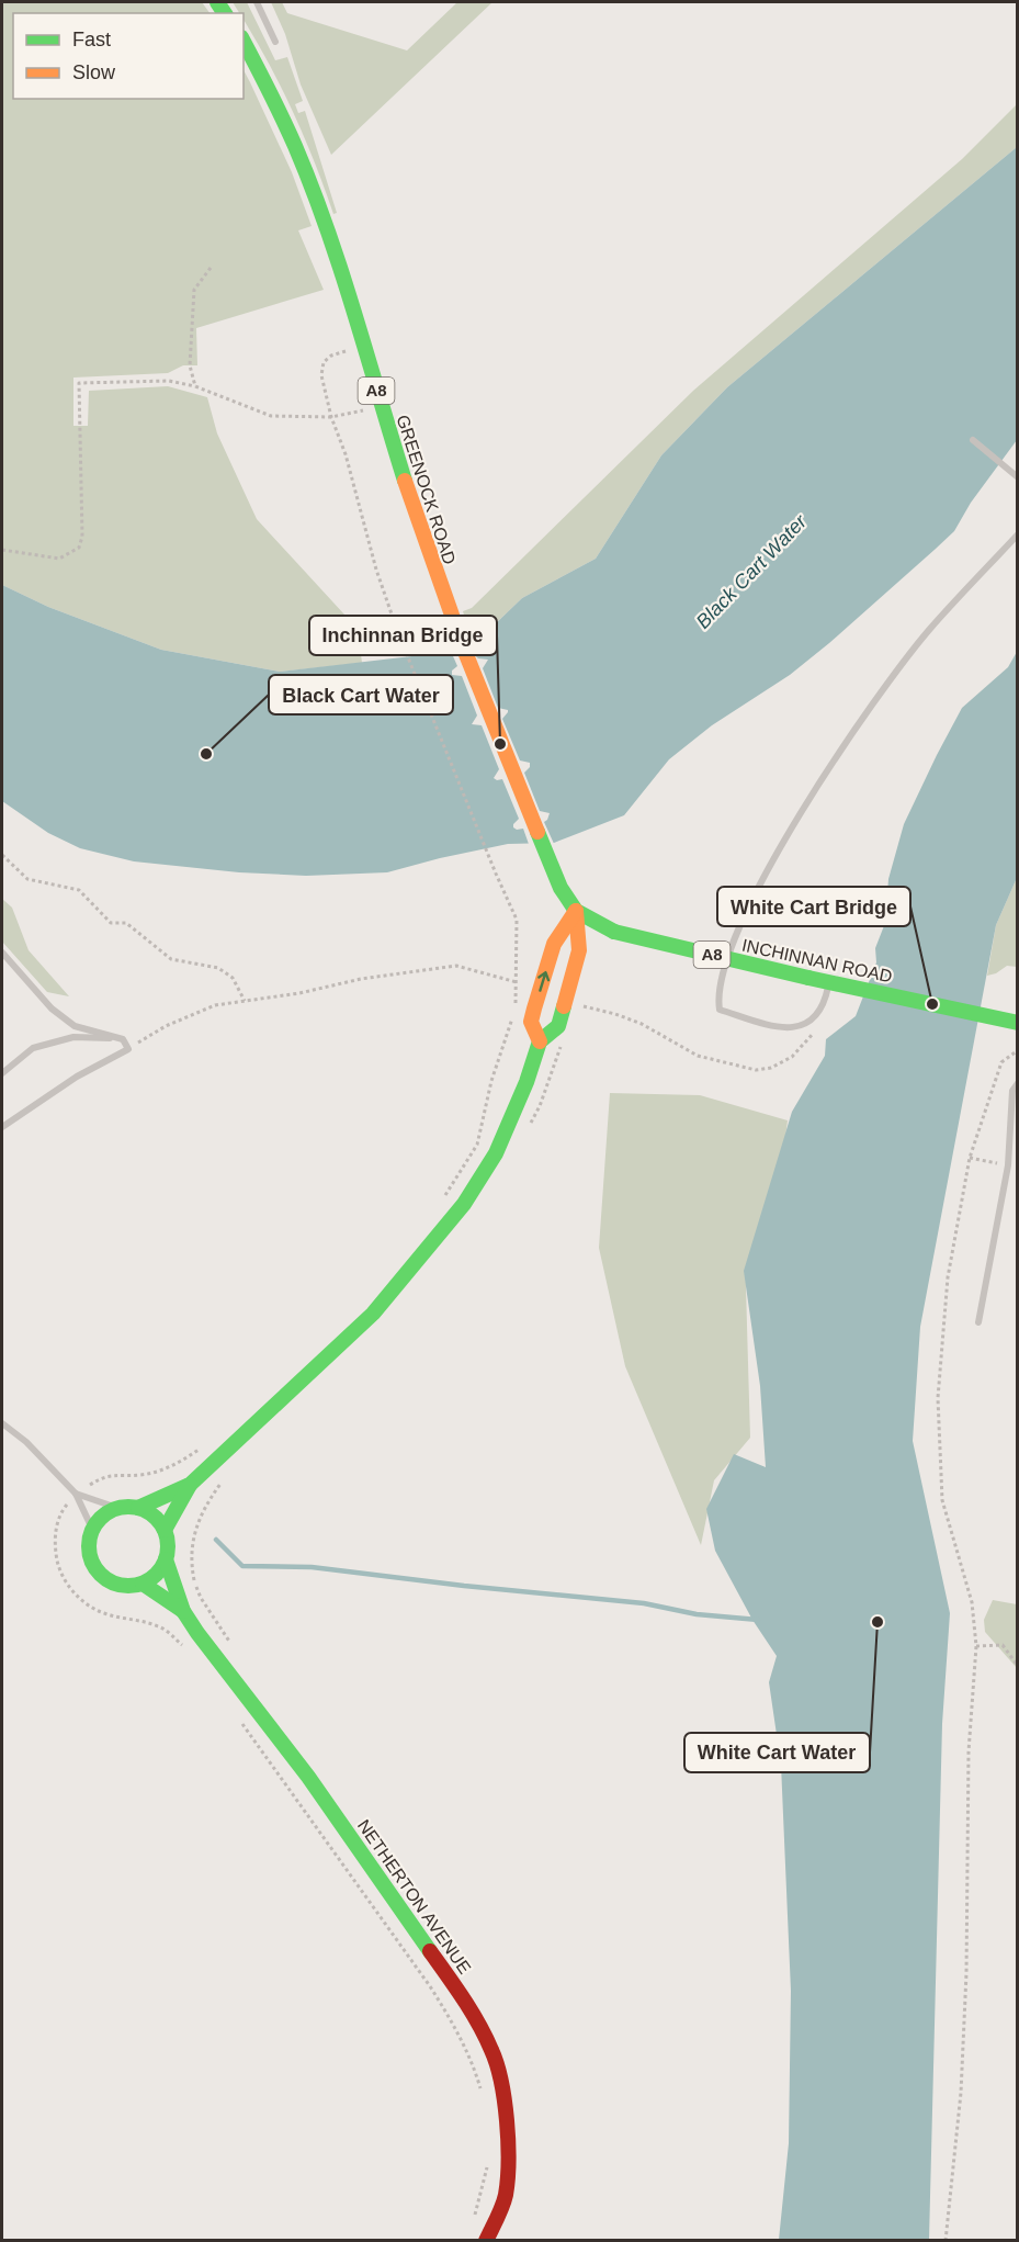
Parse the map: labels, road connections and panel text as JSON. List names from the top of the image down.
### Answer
{
  "streets": {
    "street": [
      "A8",
      "GREENOCK ROAD",
      "INCHINNAN ROAD",
      "NETHERTON AVENUE"
    ]
  },
  "crossings": [
    ["GREENOCK ROAD", "INCHINNAN ROAD"]
  ],
  "water": ["Black Cart Water"],
  "places": [
    "Inchinnan Bridge",
    "Black Cart Water",
    "White Cart Bridge",
    "White Cart Water"
  ],
  "legend": ["Fast", "Slow"]
}
